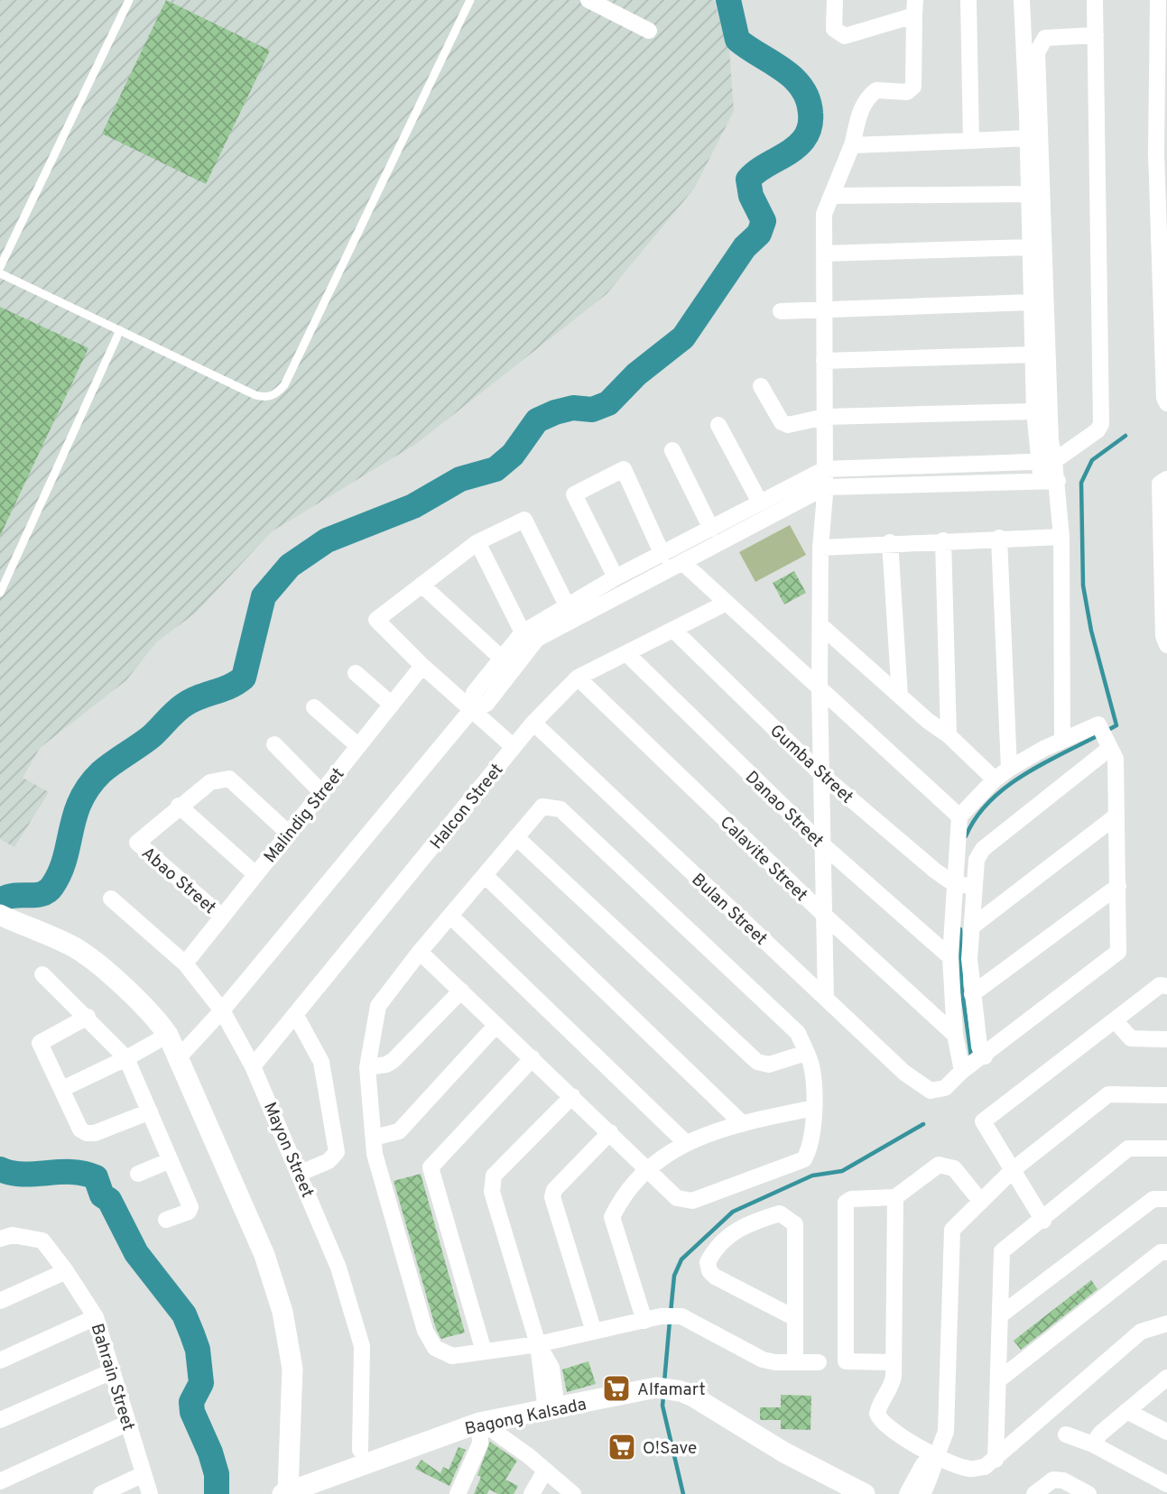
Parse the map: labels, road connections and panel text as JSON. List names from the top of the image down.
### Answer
{
  "streets": {
    "street": [
      "Gumba Street",
      "Halcon Street",
      "Danao Street",
      "Malindig Street",
      "Calavite Street",
      "Abao Street",
      "Bulan Street",
      "Mayon Street",
      "Bahrain Street",
      "Bagong Kalsada"
    ]
  },
  "crossings": [
    ["Gumba Street", "Halcon Street"],
    ["Halcon Street", "Danao Street"],
    ["Halcon Street", "Calavite Street"],
    ["Halcon Street", "Bulan Street"],
    ["Halcon Street", "Mayon Street"],
    ["Malindig Street", "Abao Street"],
    ["Malindig Street", "Mayon Street"]
  ],
  "places": {
    "supermarket": ["Alfamart", "O!Save"]
  }
}
